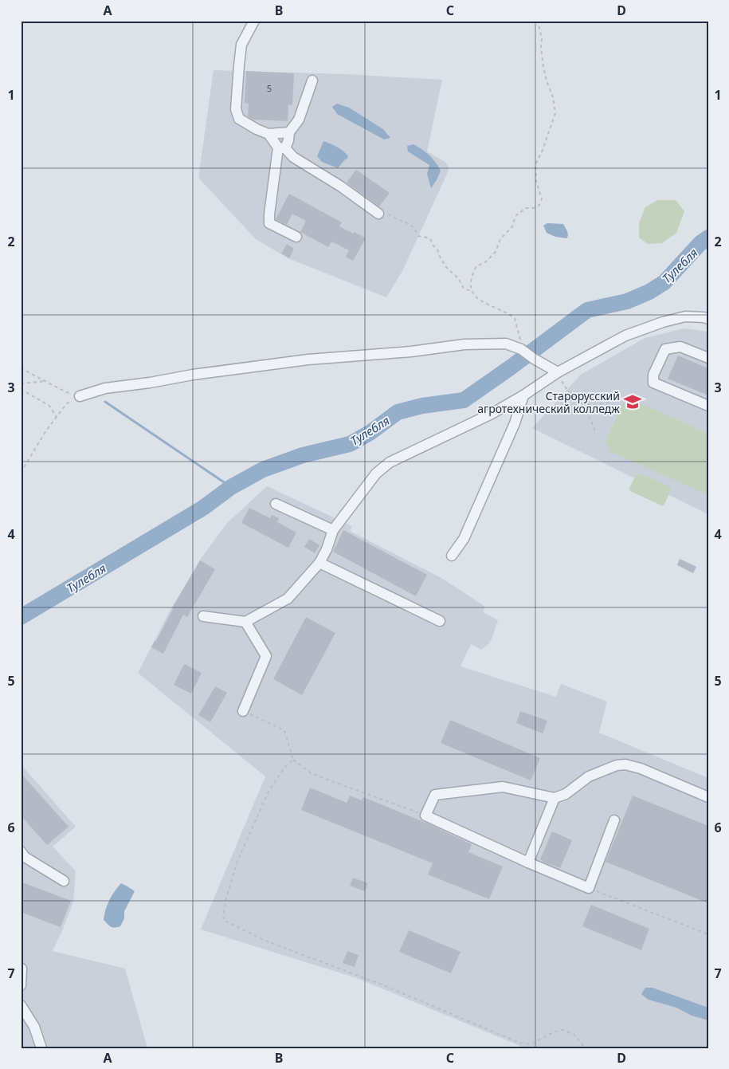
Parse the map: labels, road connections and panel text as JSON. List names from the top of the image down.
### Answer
{
  "water": ["Тулебля"],
  "places": {
    "school or university": ["Старорусский агротехнический колледж"]
  },
  "house_numbers": ["5"],
  "grid": {
    "columns": [
      "A",
      "B",
      "C",
      "D"
    ],
    "rows": [
      "1",
      "2",
      "3",
      "4",
      "5",
      "6",
      "7"
    ]
  }
}
